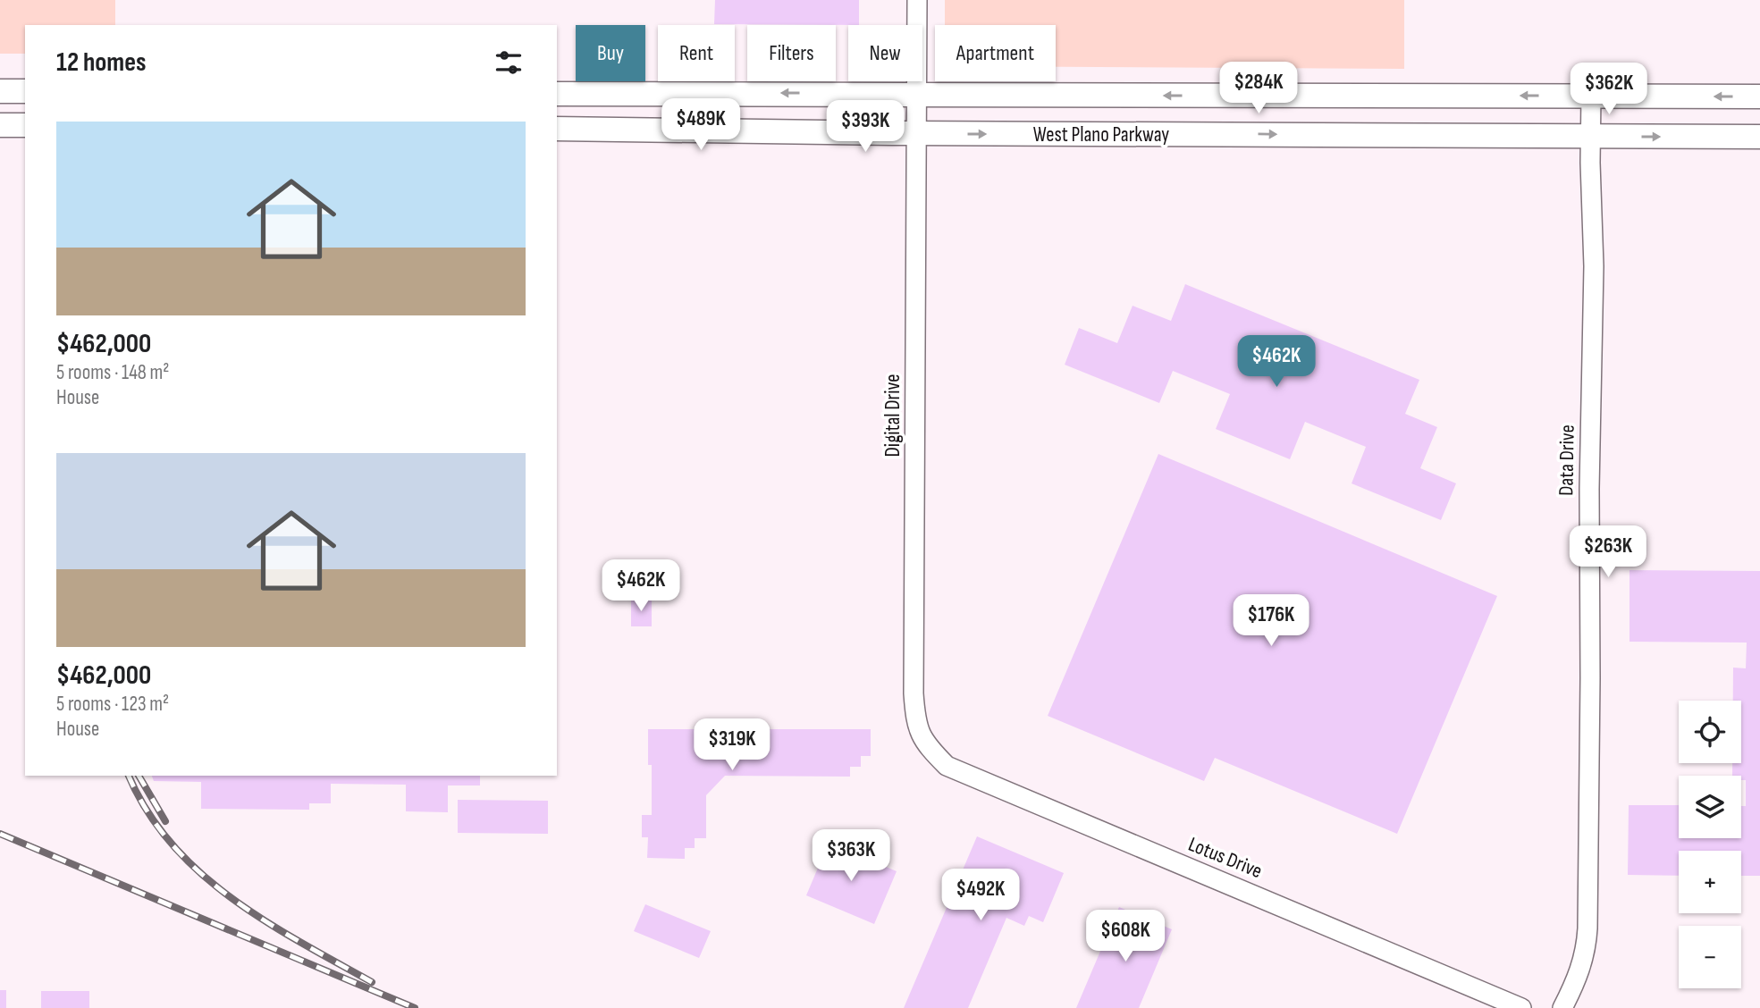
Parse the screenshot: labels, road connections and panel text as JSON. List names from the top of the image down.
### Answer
{
  "streets": {
    "main road": ["West Plano Parkway"],
    "street": ["Digital Drive", "Data Drive", "Lotus Drive"]
  },
  "crossings": [
    ["West Plano Parkway", "Digital Drive"],
    ["West Plano Parkway", "Data Drive"],
    ["Digital Drive", "Lotus Drive"]
  ],
  "page": {
    "chip": [
      "Buy",
      "Rent",
      "Filters",
      "New",
      "Apartment"
    ],
    "heading": "12 homes",
    "price": [
      "$284K",
      "$362K",
      "$489K",
      "$393K",
      "$462K",
      "$263K",
      "$462K",
      "$176K",
      "$319K",
      "$363K",
      "$492K",
      "$608K"
    ],
    "list": [
      {
        "name": "$462,000",
        "note": "5 rooms · 148 m² · House"
      },
      {
        "name": "$462,000",
        "note": "5 rooms · 123 m² · House"
      }
    ],
    "map_buttons": ["+", "−"]
  }
}
